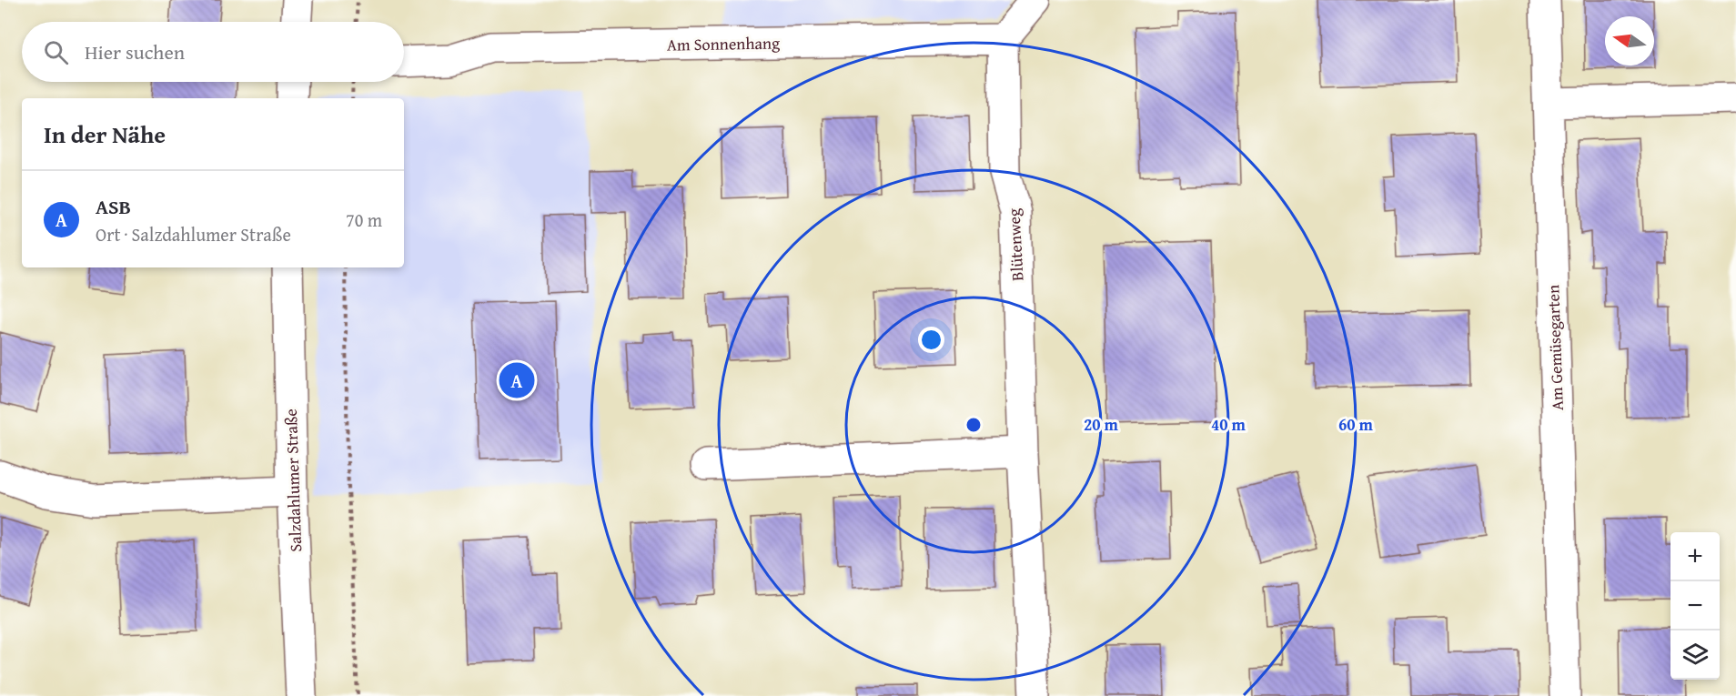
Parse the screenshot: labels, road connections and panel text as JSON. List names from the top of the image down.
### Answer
{
  "streets": {
    "street": [
      "Am Sonnenhang",
      "Blütenweg",
      "Am Gemüsegarten",
      "Salzdahlumer Straße"
    ]
  },
  "crossings": [
    ["Am Sonnenhang", "Blütenweg"]
  ],
  "north": "left",
  "page": {
    "search": "Hier suchen",
    "heading": "In der Nähe",
    "list": [
      {
        "mark": "A",
        "name": "ASB",
        "note": "Ort · Salzdahlumer Straße",
        "value": "70 m"
      }
    ],
    "pins": "A",
    "map_buttons": ["+", "−"]
  },
  "rings": ["20 m", "40 m", "60 m"]
}
